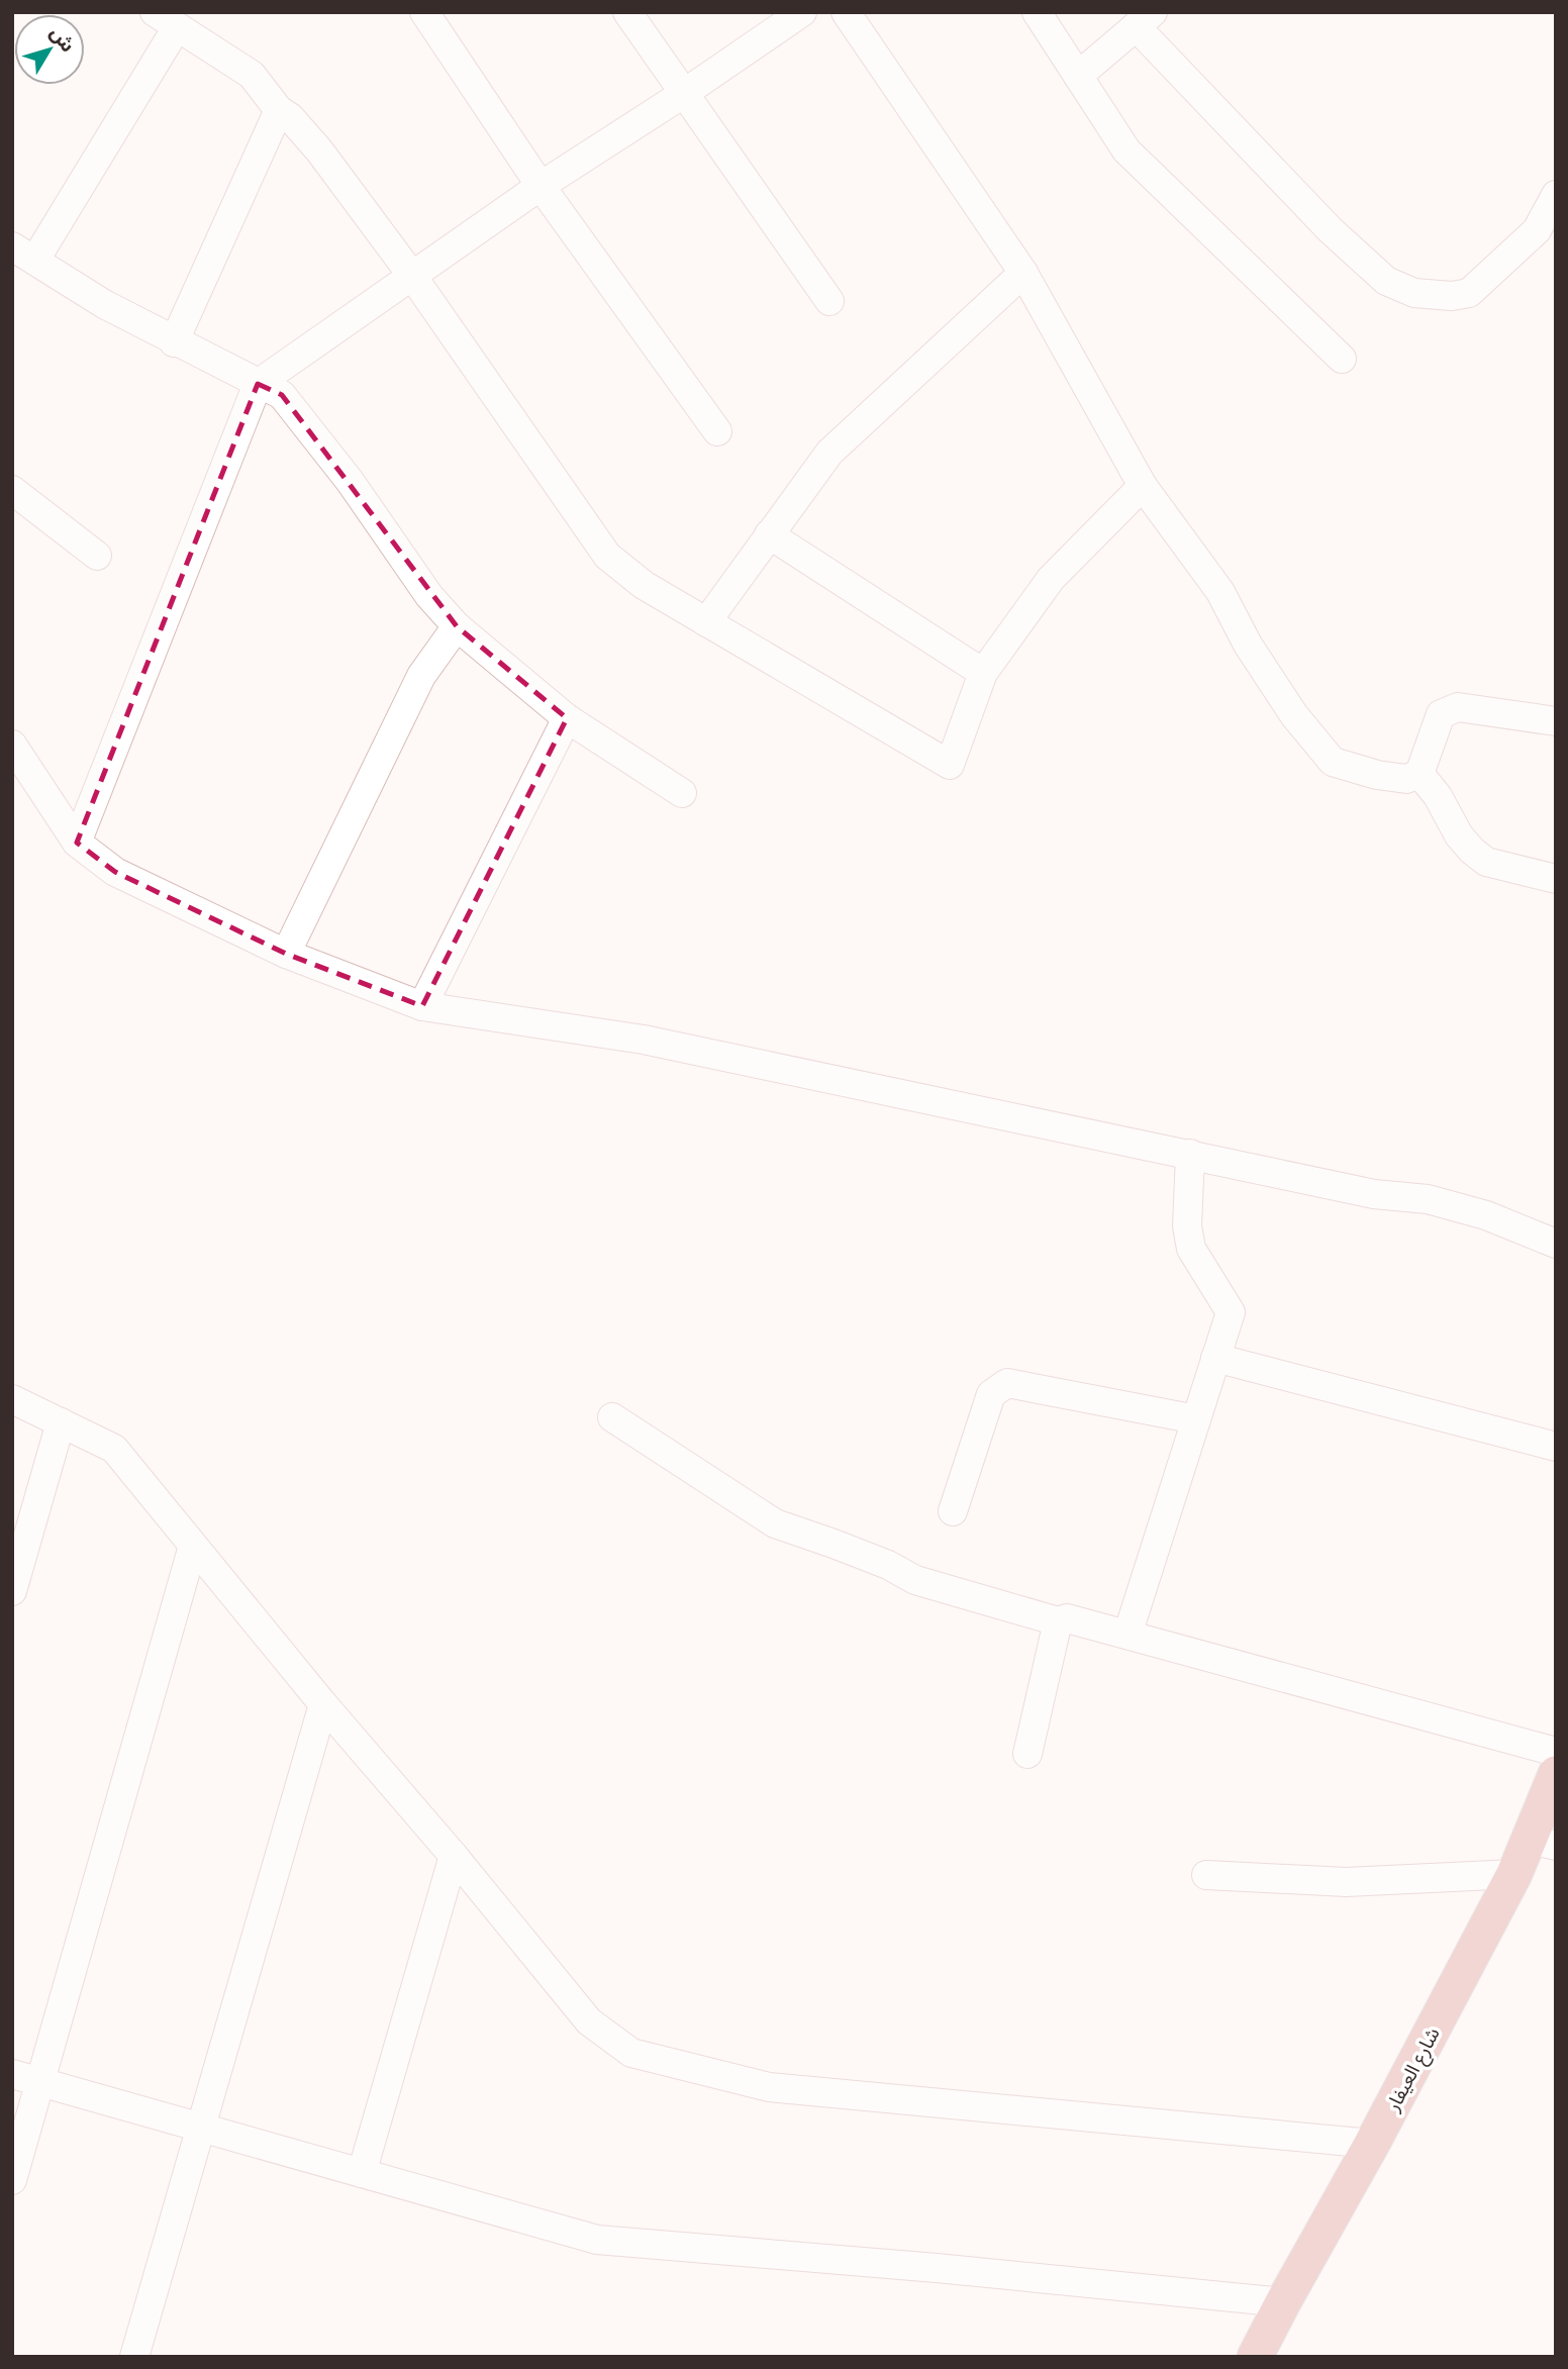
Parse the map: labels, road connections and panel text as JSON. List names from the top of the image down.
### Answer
{
  "streets": {
    "main road": ["شارع العيفار"]
  },
  "north": "top right"
}
